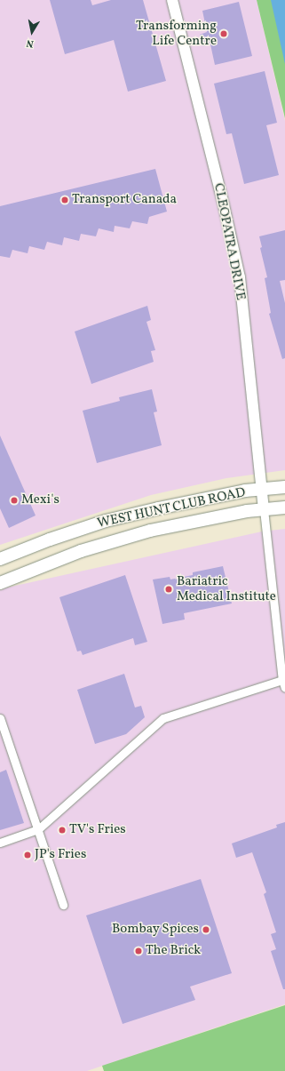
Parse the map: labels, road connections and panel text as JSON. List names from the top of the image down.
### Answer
{
  "streets": {
    "main road": ["WEST HUNT CLUB ROAD"],
    "street": ["CLEOPATRA DRIVE"]
  },
  "crossings": [
    ["CLEOPATRA DRIVE", "WEST HUNT CLUB ROAD"]
  ],
  "places": [
    "Transforming Life Centre",
    "Transport Canada",
    "Mexi's",
    "Bariatric Medical Institute",
    "TV's Fries",
    "JP's Fries",
    "Bombay Spices",
    "The Brick"
  ],
  "north": "bottom"
}
